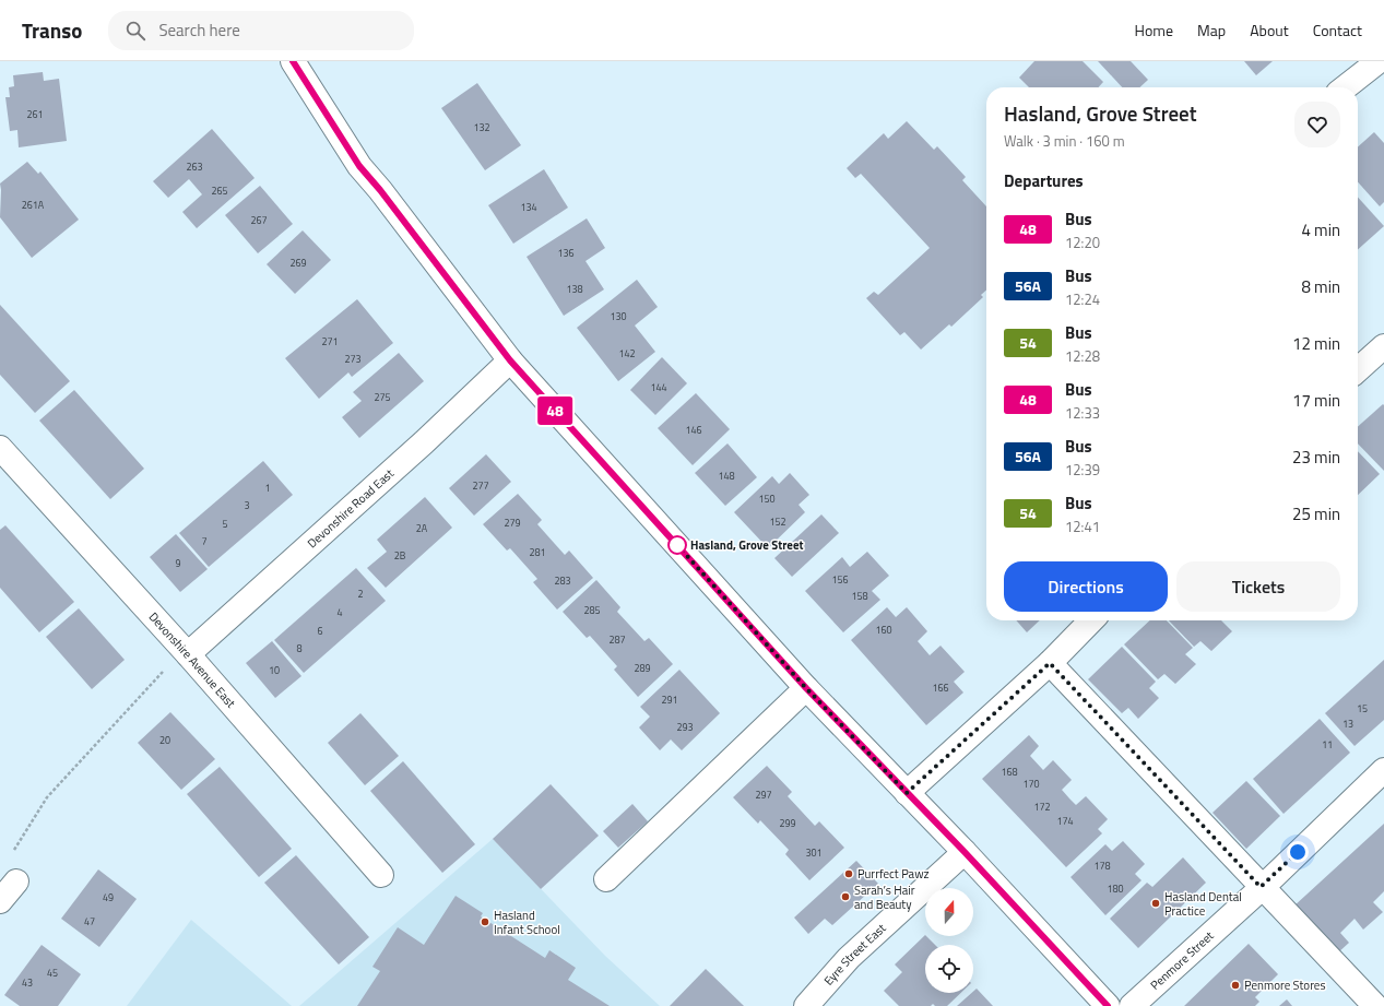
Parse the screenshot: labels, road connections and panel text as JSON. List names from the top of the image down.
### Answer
{
  "streets": {
    "street": [
      "Devonshire Road East",
      "Devonshire Avenue East",
      "Eyre Street East",
      "Penmore Street"
    ]
  },
  "crossings": [
    ["Devonshire Road East", "Devonshire Avenue East"]
  ],
  "places": [
    "Hasland, Grove Street",
    "Purrfect Pawz",
    "Sarah’s Hair and Beauty",
    "Hasland Dental Practice",
    "Hasland Infant School",
    "Penmore Stores"
  ],
  "lines": ["bus line 48"],
  "house_numbers": [
    "261",
    "132",
    "263",
    "265",
    "261A",
    "134",
    "267",
    "136",
    "269",
    "138",
    "130",
    "271",
    "142",
    "273",
    "144",
    "275",
    "146",
    "148",
    "277",
    "1",
    "150",
    "3",
    "152",
    "279",
    "5",
    "2A",
    "7",
    "281",
    "2B",
    "9",
    "156",
    "283",
    "2",
    "158",
    "285",
    "4",
    "160",
    "6",
    "287",
    "8",
    "289",
    "10",
    "166",
    "291",
    "15",
    "13",
    "293",
    "20",
    "11",
    "168",
    "170",
    "297",
    "172",
    "174",
    "299",
    "301",
    "178",
    "180",
    "49",
    "47",
    "45",
    "43"
  ],
  "north": "top",
  "page": {
    "header": "Transo",
    "search": "Search here",
    "nav": [
      "Home",
      "Map",
      "About",
      "Contact"
    ],
    "on_map": "48",
    "heading": [
      ["Hasland, Grove Street", "Walk · 3 min · 160 m"],
      "Departures"
    ],
    "list": [
      {
        "mark": "48",
        "name": "Bus",
        "note": "12:20",
        "value": "4 min"
      },
      {
        "mark": "56A",
        "name": "Bus",
        "note": "12:24",
        "value": "8 min"
      },
      {
        "mark": "54",
        "name": "Bus",
        "note": "12:28",
        "value": "12 min"
      },
      {
        "mark": "48",
        "name": "Bus",
        "note": "12:33",
        "value": "17 min"
      },
      {
        "mark": "56A",
        "name": "Bus",
        "note": "12:39",
        "value": "23 min"
      },
      {
        "mark": "54",
        "name": "Bus",
        "note": "12:41",
        "value": "25 min"
      }
    ],
    "buttons": ["Directions", "Tickets"]
  }
}
